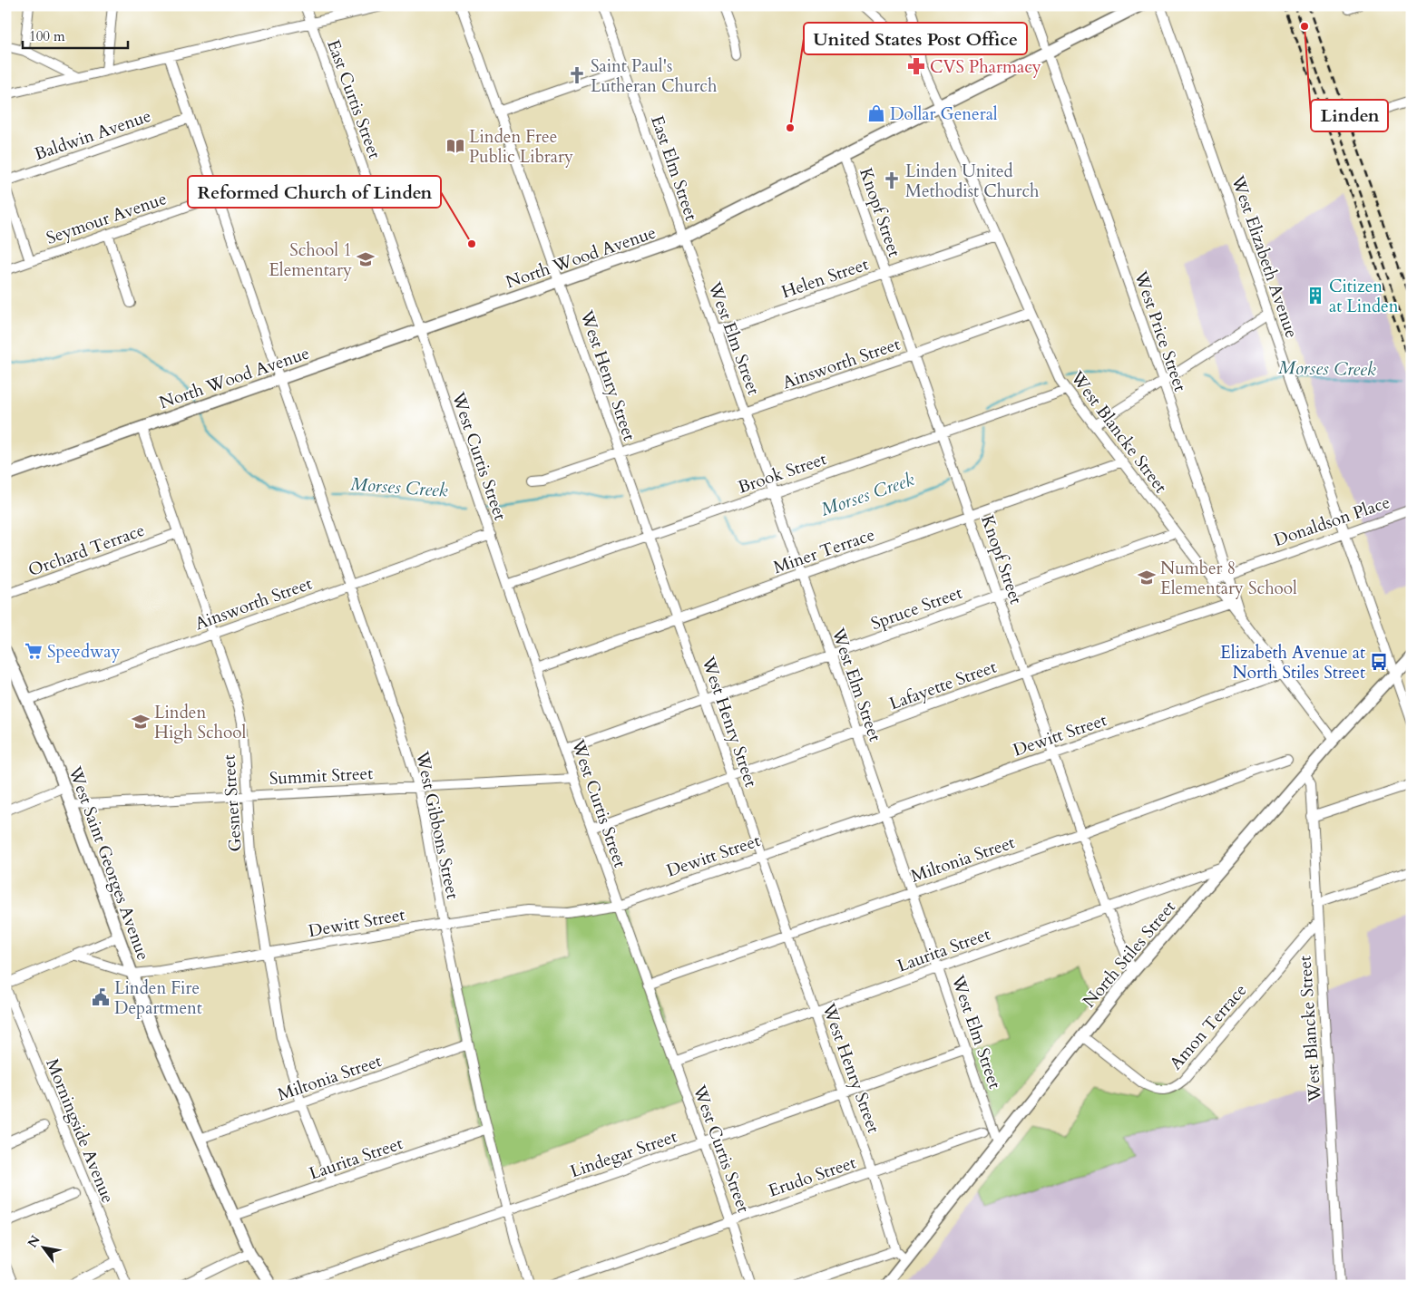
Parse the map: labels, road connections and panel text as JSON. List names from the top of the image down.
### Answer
{
  "streets": {
    "main road": ["North Wood Avenue", "West Saint Georges Avenue", "North Stiles Street"],
    "street": [
      "East Curtis Street",
      "Baldwin Avenue",
      "East Elm Street",
      "Knopf Street",
      "Seymour Avenue",
      "West Elizabeth Avenue",
      "Helen Street",
      "West Price Street",
      "West Elm Street",
      "Ainsworth Street",
      "West Henry Street",
      "West Blancke Street",
      "West Curtis Street",
      "Brook Street",
      "Donaldson Place",
      "Orchard Terrace",
      "Miner Terrace",
      "Spruce Street",
      "Lafayette Street",
      "Dewitt Street",
      "Summit Street",
      "Gesner Street",
      "West Gibbons Street",
      "Miltonia Street",
      "Laurita Street",
      "Amon Terrace",
      "Morningside Avenue",
      "Lindegar Street",
      "Erudo Street"
    ]
  },
  "crossings": [
    ["East Curtis Street", "North Wood Avenue"],
    ["East Curtis Street", "West Curtis Street"],
    ["Baldwin Avenue", "West Gibbons Street"],
    ["East Elm Street", "North Wood Avenue"],
    ["East Elm Street", "West Elm Street"],
    ["Knopf Street", "North Wood Avenue"],
    ["Knopf Street", "Helen Street"],
    ["Knopf Street", "Ainsworth Street"],
    ["Knopf Street", "Brook Street"],
    ["Knopf Street", "Miner Terrace"],
    ["Knopf Street", "Spruce Street"],
    ["Knopf Street", "Lafayette Street"],
    ["Knopf Street", "Dewitt Street"],
    ["Knopf Street", "Miltonia Street"],
    ["Knopf Street", "Laurita Street"],
    ["Knopf Street", "North Stiles Street"],
    ["Seymour Avenue", "West Gibbons Street"],
    ["North Wood Avenue", "West Price Street"],
    ["North Wood Avenue", "West Elm Street"],
    ["North Wood Avenue", "West Henry Street"],
    ["North Wood Avenue", "West Blancke Street"],
    ["North Wood Avenue", "West Curtis Street"],
    ["North Wood Avenue", "Gesner Street"],
    ["North Wood Avenue", "West Gibbons Street"],
    ["West Elizabeth Avenue", "Donaldson Place"],
    ["West Elizabeth Avenue", "North Stiles Street"],
    ["Helen Street", "West Elm Street"],
    ["Helen Street", "West Blancke Street"],
    ["West Price Street", "West Blancke Street"],
    ["West Price Street", "Donaldson Place"],
    ["West Elm Street", "Ainsworth Street"],
    ["West Elm Street", "Brook Street"],
    ["West Elm Street", "Miner Terrace"],
    ["West Elm Street", "Spruce Street"],
    ["West Elm Street", "Lafayette Street"],
    ["West Elm Street", "Dewitt Street"],
    ["West Elm Street", "Miltonia Street"],
    ["West Elm Street", "Laurita Street"],
    ["West Elm Street", "North Stiles Street"],
    ["West Elm Street", "Lindegar Street"],
    ["Ainsworth Street", "West Henry Street"],
    ["Ainsworth Street", "West Blancke Street"],
    ["Ainsworth Street", "West Curtis Street"],
    ["Ainsworth Street", "Gesner Street"],
    ["Ainsworth Street", "West Gibbons Street"],
    ["Ainsworth Street", "West Saint Georges Avenue"],
    ["West Henry Street", "Brook Street"],
    ["West Henry Street", "Miner Terrace"],
    ["West Henry Street", "Spruce Street"],
    ["West Henry Street", "Lafayette Street"],
    ["West Henry Street", "Dewitt Street"],
    ["West Henry Street", "Miltonia Street"],
    ["West Henry Street", "Laurita Street"],
    ["West Henry Street", "Lindegar Street"],
    ["West Henry Street", "Erudo Street"],
    ["West Blancke Street", "Brook Street"],
    ["West Blancke Street", "Donaldson Place"],
    ["West Blancke Street", "Miner Terrace"],
    ["West Blancke Street", "Spruce Street"],
    ["West Blancke Street", "Lafayette Street"],
    ["West Blancke Street", "Dewitt Street"],
    ["West Blancke Street", "North Stiles Street"],
    ["West Blancke Street", "Amon Terrace"],
    ["West Curtis Street", "Brook Street"],
    ["West Curtis Street", "Miner Terrace"],
    ["West Curtis Street", "Spruce Street"],
    ["West Curtis Street", "Lafayette Street"],
    ["West Curtis Street", "Dewitt Street"],
    ["West Curtis Street", "Summit Street"],
    ["West Curtis Street", "Miltonia Street"],
    ["West Curtis Street", "Laurita Street"],
    ["West Curtis Street", "Lindegar Street"],
    ["West Curtis Street", "Erudo Street"],
    ["Orchard Terrace", "Gesner Street"],
    ["Dewitt Street", "Gesner Street"],
    ["Dewitt Street", "West Gibbons Street"],
    ["Dewitt Street", "West Saint Georges Avenue"],
    ["Summit Street", "Gesner Street"],
    ["Summit Street", "West Gibbons Street"],
    ["Summit Street", "West Saint Georges Avenue"],
    ["Gesner Street", "Miltonia Street"],
    ["Gesner Street", "Laurita Street"],
    ["West Gibbons Street", "Miltonia Street"],
    ["West Gibbons Street", "Laurita Street"],
    ["West Gibbons Street", "Lindegar Street"],
    ["Miltonia Street", "West Saint Georges Avenue"],
    ["West Saint Georges Avenue", "Laurita Street"],
    ["Laurita Street", "North Stiles Street"],
    ["North Stiles Street", "Amon Terrace"]
  ],
  "water": ["Morses Creek"],
  "places": {
    "other": ["Linden", "United States Post Office", "Reformed Church of Linden"],
    "pharmacy": ["CVS Pharmacy"],
    "church": ["Saint Paul's Lutheran Church", "Linden United Methodist Church"],
    "shop": ["Dollar General"],
    "library": ["Linden Free Public Library"],
    "school or university": ["School 1 Elementary", "Number 8 Elementary School", "Linden High School"],
    "building": ["Citizen at Linden"],
    "supermarket": ["Speedway"],
    "bus stop": ["Elizabeth Avenue at North Stiles Street"],
    "public building": ["Linden Fire Department"]
  },
  "scale_bar": "100 m",
  "north": "top left"
}
